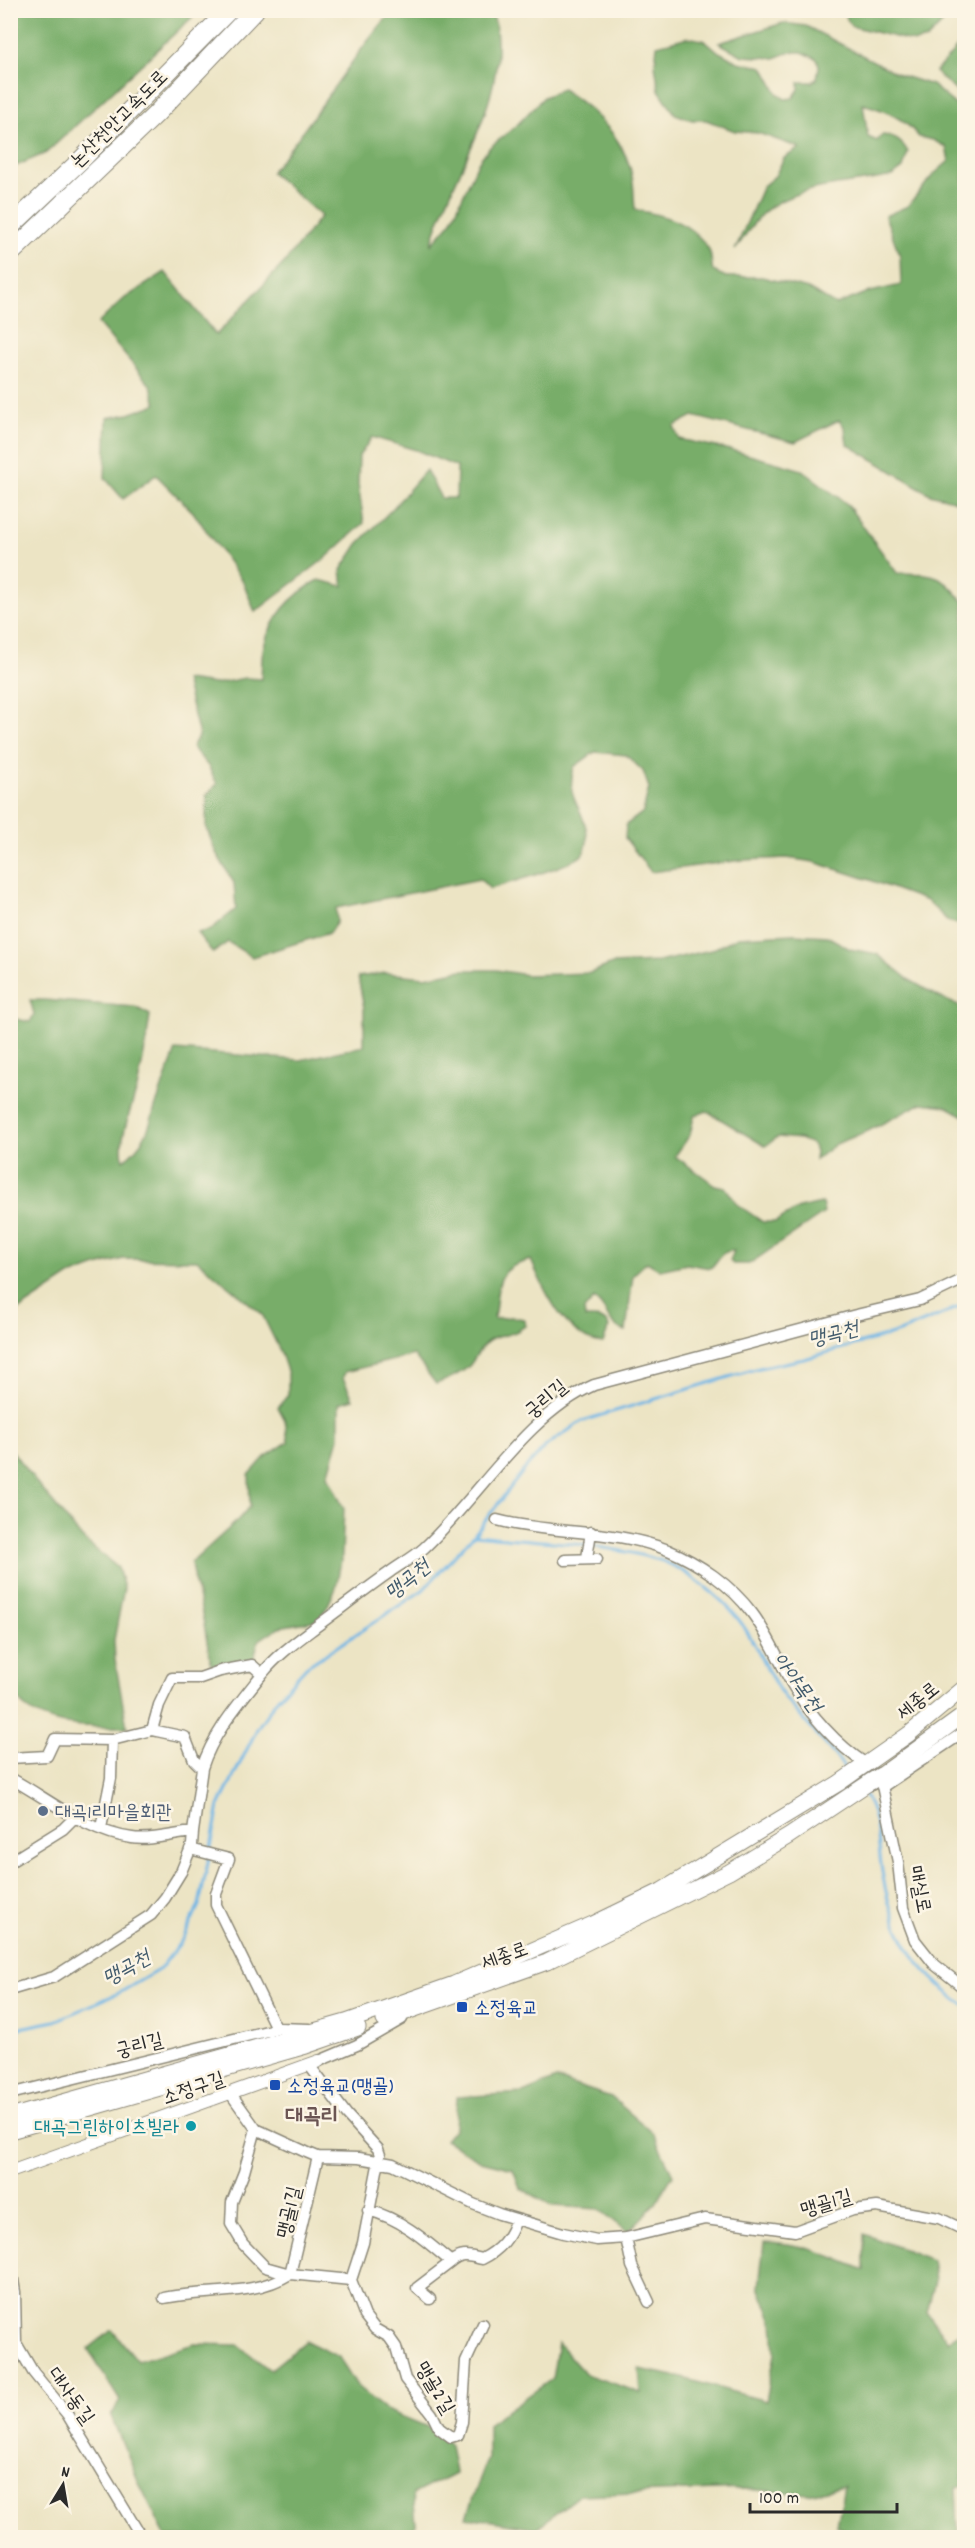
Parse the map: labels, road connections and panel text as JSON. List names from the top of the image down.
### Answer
{
  "streets": {
    "highway": ["논산천안고속도로"],
    "main road": ["세종로"],
    "street": [
      "궁리길",
      "매실로",
      "소정구길",
      "맹골1길",
      "맹골2길",
      "대사동길"
    ]
  },
  "crossings": [
    ["궁리길", "세종로"],
    ["세종로", "매실로"]
  ],
  "districts": ["대곡리"],
  "water": ["맹곡천", "아야목천"],
  "places": {
    "other": ["대곡1리마을회관", "대곡그린하이츠빌라"],
    "transit": ["소정육교", "소정육교(맹골)"]
  },
  "scale_bar": "100 m",
  "north": "top"
}
